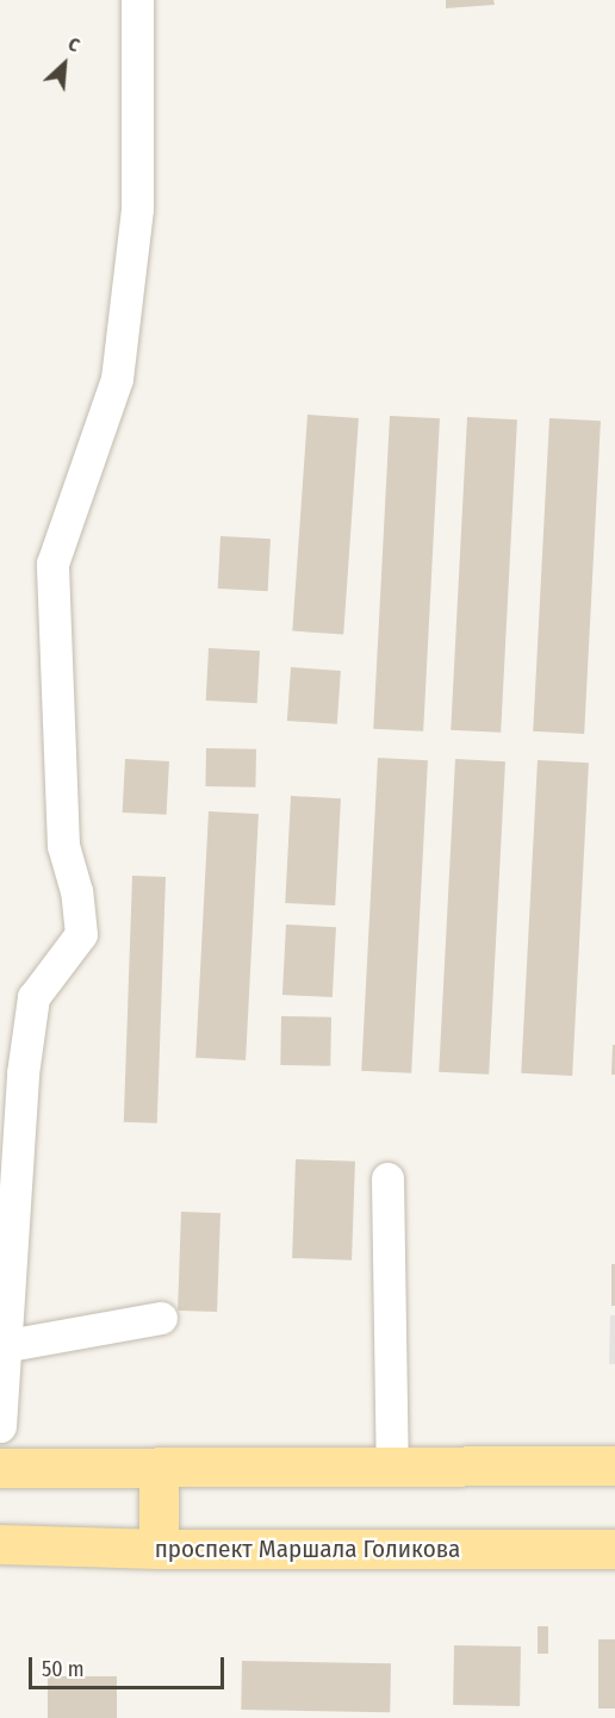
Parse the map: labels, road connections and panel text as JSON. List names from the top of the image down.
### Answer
{
  "streets": {
    "main road": ["проспект Маршала Голикова"]
  },
  "scale_bar": "50 m",
  "north": "top right"
}
